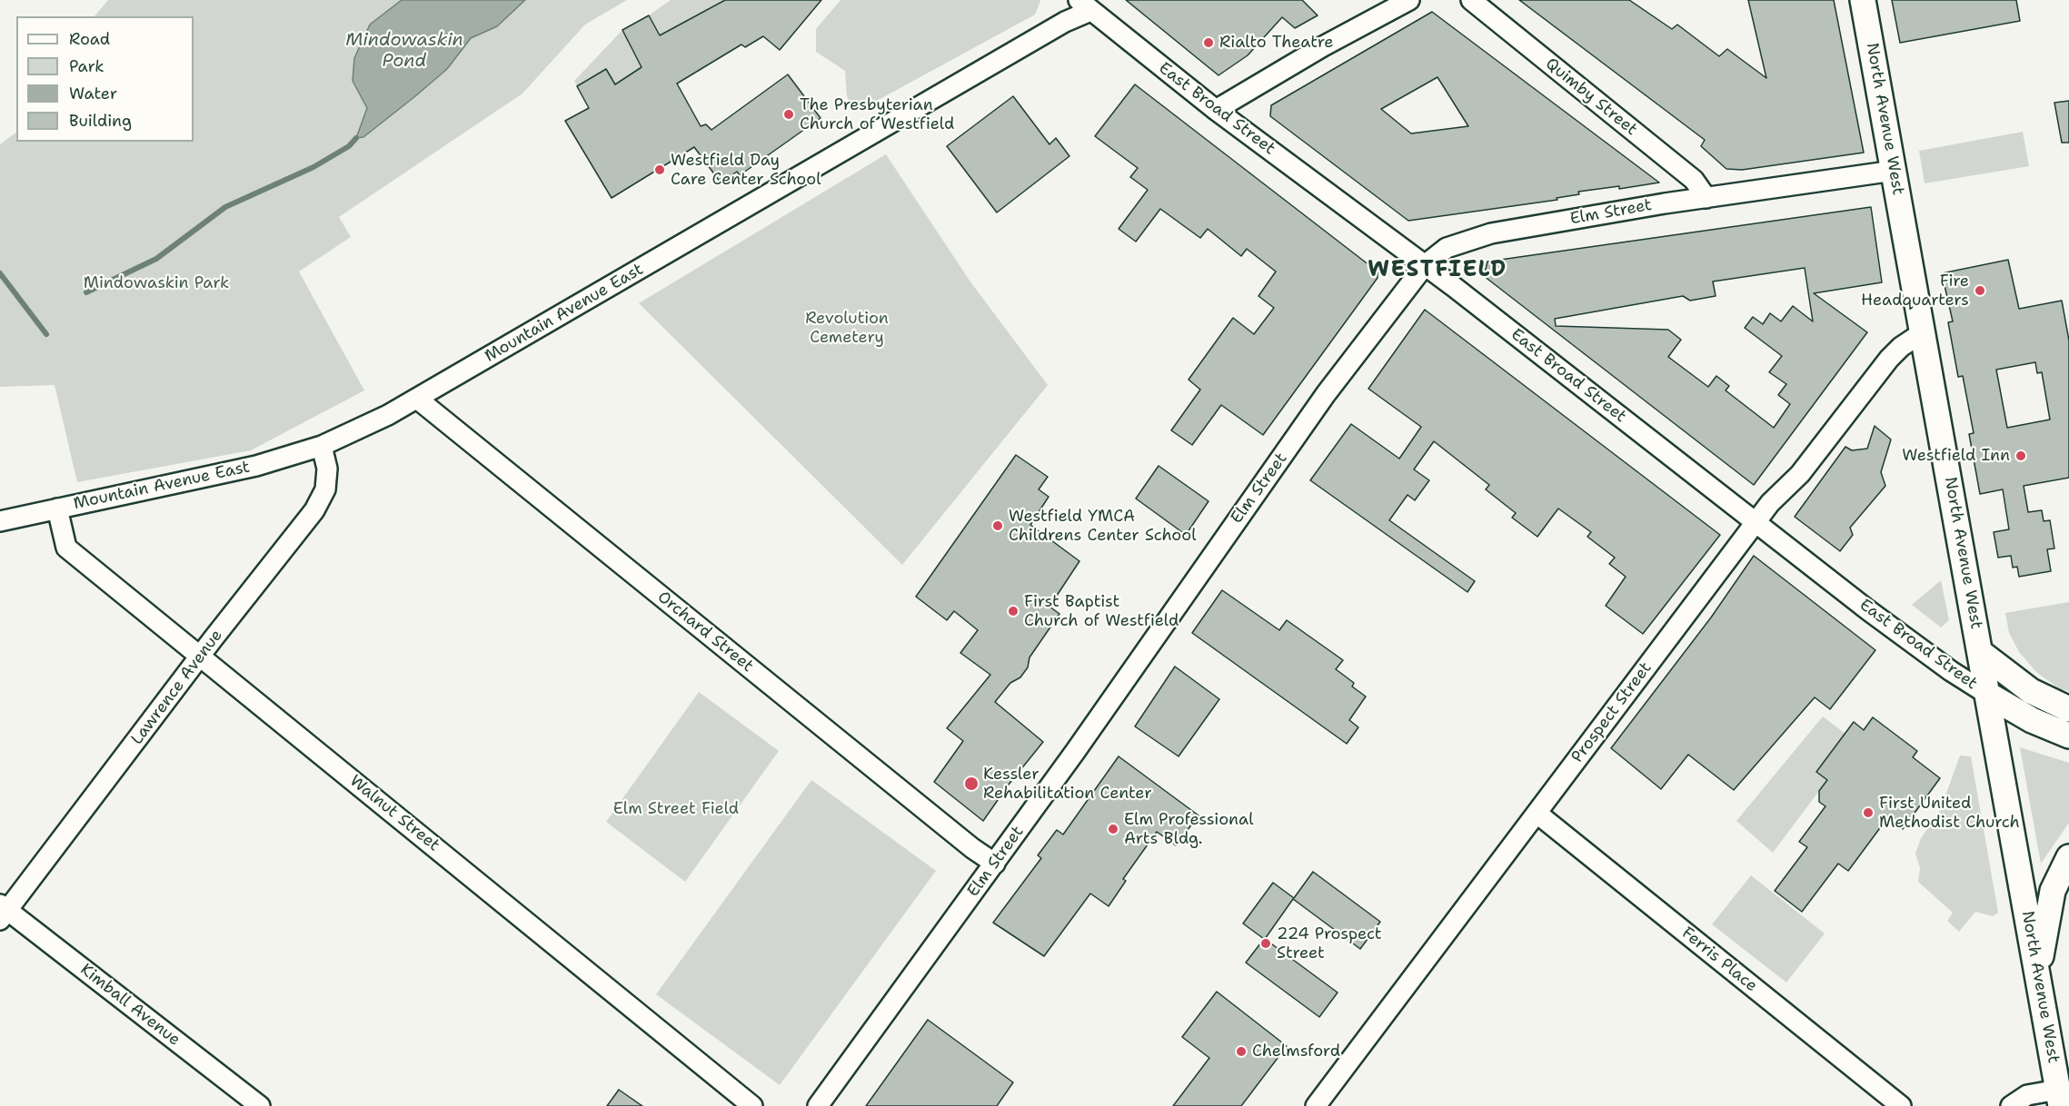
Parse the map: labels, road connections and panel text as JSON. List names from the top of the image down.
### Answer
{
  "streets": {
    "main road": ["East Broad Street", "North Avenue West"],
    "street": [
      "Quimby Street",
      "Elm Street",
      "Mountain Avenue East",
      "Orchard Street",
      "Lawrence Avenue",
      "Prospect Street",
      "Walnut Street",
      "Ferris Place",
      "Kimball Avenue"
    ]
  },
  "crossings": [
    ["Quimby Street", "Elm Street"],
    ["East Broad Street", "North Avenue West"],
    ["East Broad Street", "Elm Street"],
    ["East Broad Street", "Mountain Avenue East"],
    ["East Broad Street", "Prospect Street"],
    ["North Avenue West", "Elm Street"],
    ["North Avenue West", "Prospect Street"],
    ["Elm Street", "Orchard Street"],
    ["Mountain Avenue East", "Orchard Street"],
    ["Mountain Avenue East", "Lawrence Avenue"],
    ["Mountain Avenue East", "Walnut Street"],
    ["Lawrence Avenue", "Walnut Street"],
    ["Lawrence Avenue", "Kimball Avenue"],
    ["Prospect Street", "Ferris Place"]
  ],
  "districts": ["WESTFIELD"],
  "water": ["Mindowaskin Pond"],
  "parks": ["Mindowaskin Park", "Revolution Cemetery", "Elm Street Field"],
  "places": [
    "Rialto Theatre",
    "The Presbyterian Church of Westfield",
    "Westfield Day Care Center School",
    "Fire Headquarters",
    "Westfield Inn",
    "Westfield YMCA Childrens Center School",
    "First Baptist Church of Westfield",
    "Kessler Rehabilitation Center",
    "First United Methodist Church",
    "Elm Professional Arts Bldg.",
    "224 Prospect Street",
    "Chelmsford"
  ],
  "legend": [
    "Road",
    "Park",
    "Water",
    "Building"
  ]
}
